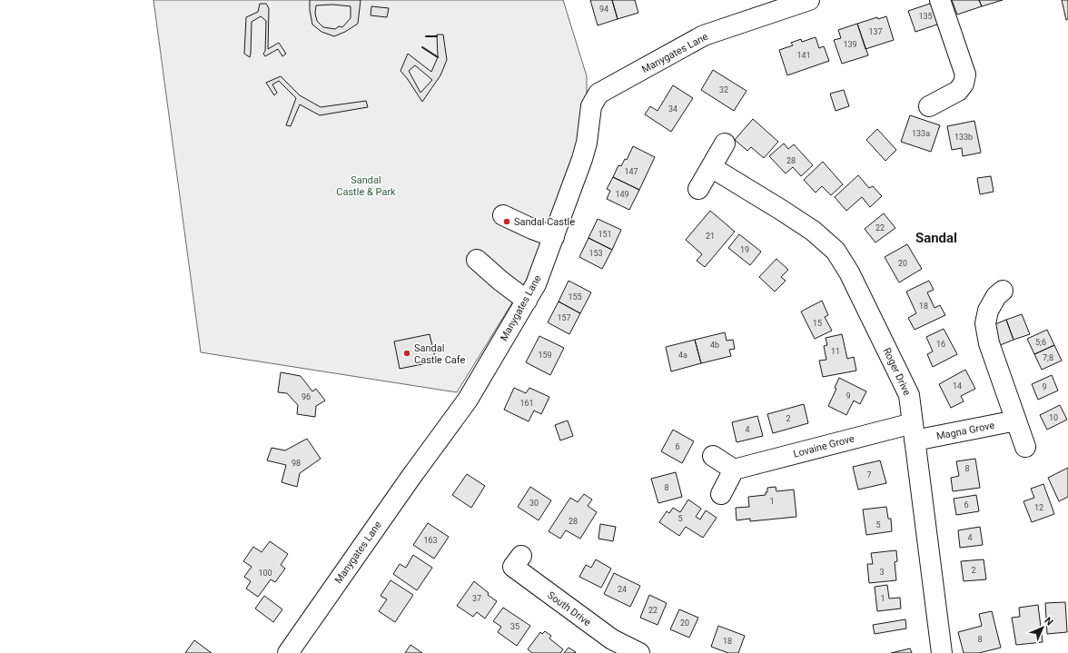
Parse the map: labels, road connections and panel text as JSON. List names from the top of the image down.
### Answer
{
  "streets": {
    "street": [
      "Manygates Lane",
      "Roger Drive",
      "Magna Grove",
      "Lovaine Grove",
      "South Drive"
    ]
  },
  "crossings": [
    ["Roger Drive", "Magna Grove"],
    ["Roger Drive", "Lovaine Grove"],
    ["Magna Grove", "Lovaine Grove"]
  ],
  "districts": ["Sandal"],
  "parks": ["Sandal Castle & Park"],
  "places": ["Sandal Castle", "Sandal Castle Cafe"],
  "house_numbers": [
    "94",
    "135",
    "137",
    "139",
    "141",
    "32",
    "34",
    "133a",
    "133b",
    "28",
    "147",
    "149",
    "22",
    "151",
    "21",
    "19",
    "153",
    "20",
    "155",
    "18",
    "157",
    "15",
    "5;6",
    "16",
    "4b",
    "11",
    "159",
    "4a",
    "7;8",
    "14",
    "9",
    "9",
    "96",
    "161",
    "10",
    "2",
    "4",
    "6",
    "98",
    "8",
    "7",
    "8",
    "1",
    "30",
    "6",
    "12",
    "5",
    "28",
    "5",
    "4",
    "163",
    "2",
    "3",
    "100",
    "24",
    "37",
    "1",
    "22",
    "20",
    "35",
    "8",
    "18"
  ],
  "north": "top right"
}
